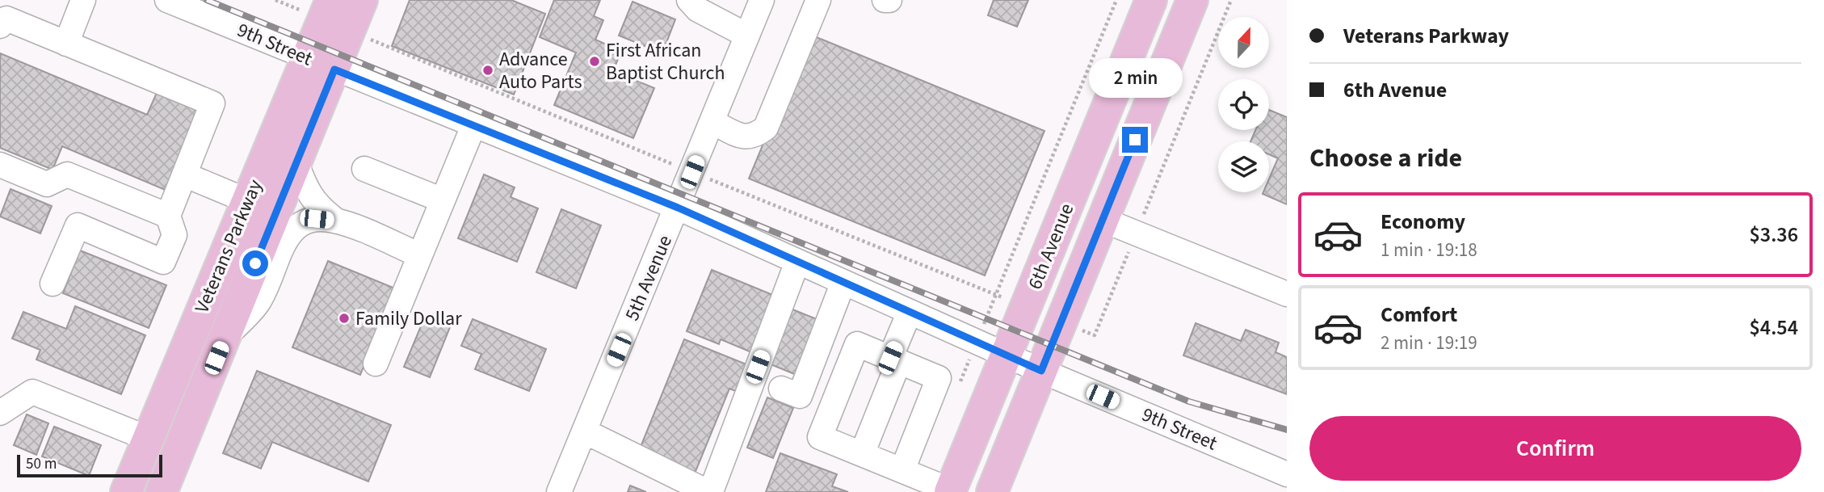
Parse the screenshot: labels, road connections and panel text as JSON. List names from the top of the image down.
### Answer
{
  "streets": {
    "main road": ["Veterans Parkway", "6th Avenue"],
    "street": ["9th Street", "5th Avenue"]
  },
  "crossings": [
    ["9th Street", "Veterans Parkway"],
    ["9th Street", "6th Avenue"],
    ["9th Street", "5th Avenue"]
  ],
  "places": ["First African Baptist Church", "Advance Auto Parts", "Family Dollar"],
  "scale_bar": "50 m",
  "north": "top",
  "page": {
    "banner": ["Veterans Parkway", "6th Avenue"],
    "bubble": "2 min",
    "heading": "Choose a ride",
    "list": [
      {
        "name": "Economy",
        "note": "1 min · 19:18",
        "value": "$3.36"
      },
      {
        "name": "Comfort",
        "note": "2 min · 19:19",
        "value": "$4.54"
      }
    ],
    "buttons": "Confirm",
    "scale": "50 m"
  }
}
